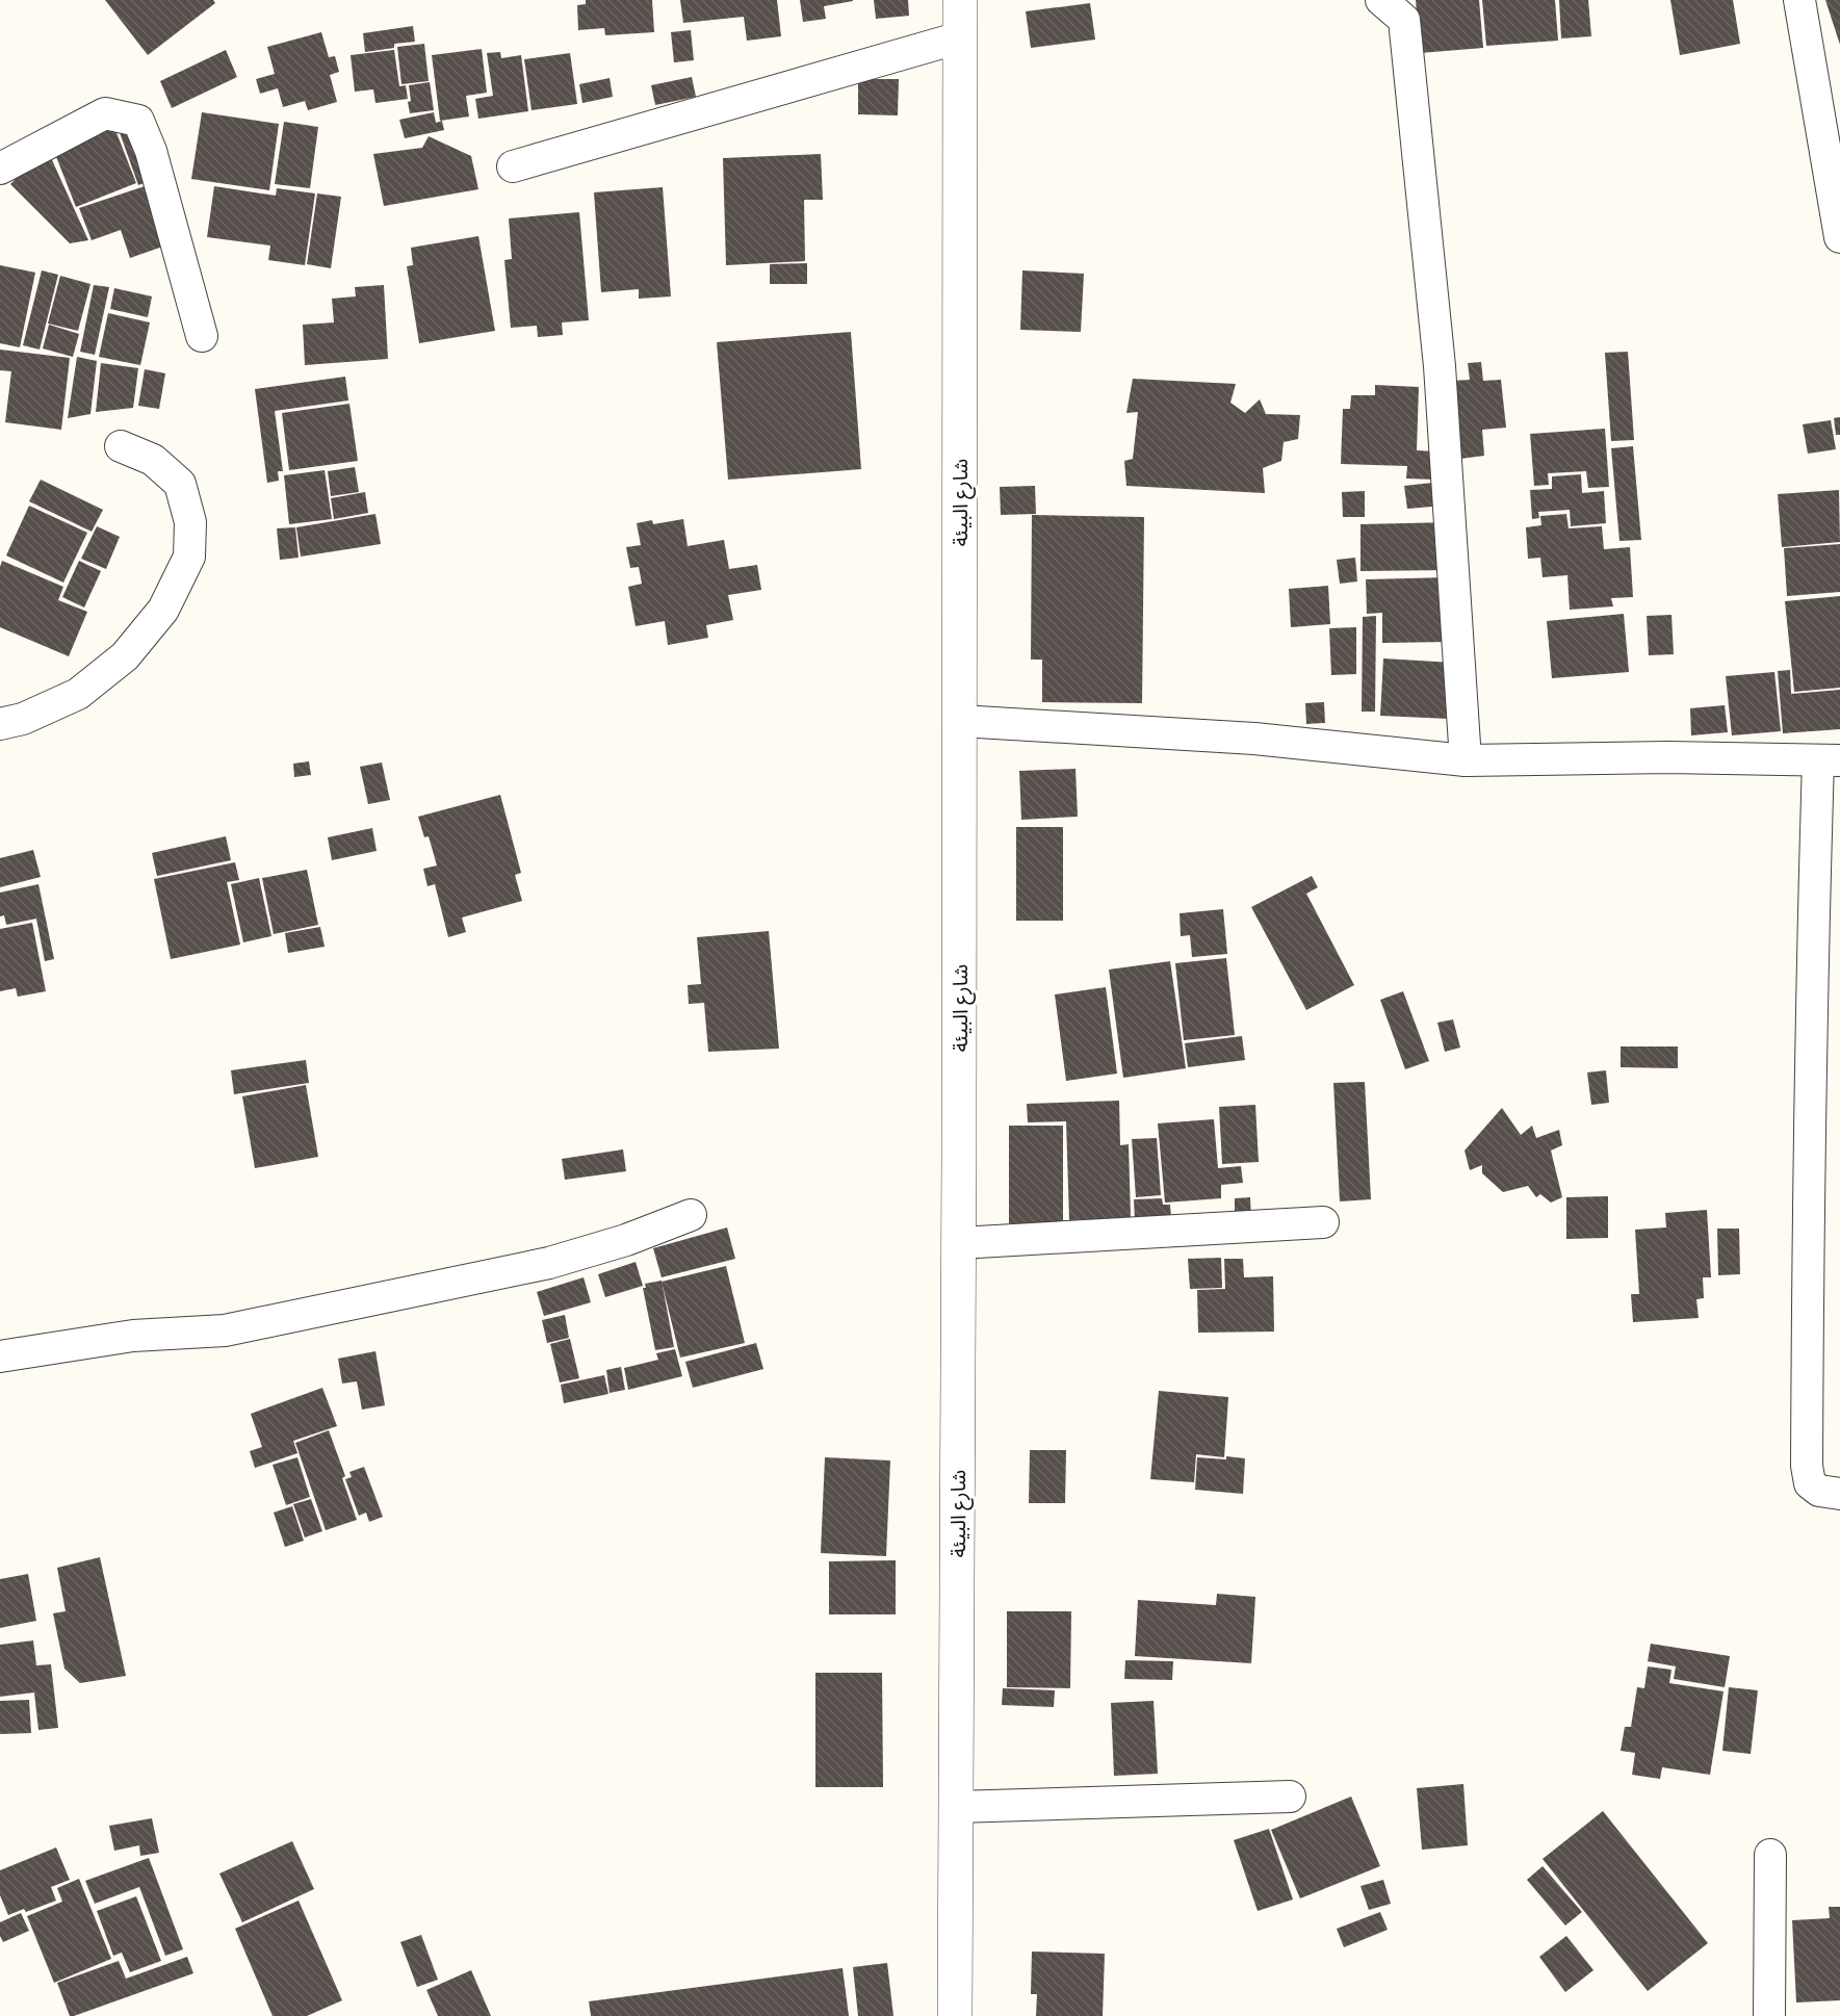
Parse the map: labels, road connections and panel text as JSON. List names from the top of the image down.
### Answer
{
  "streets": {
    "street": ["شارع البيئة"]
  }
}
